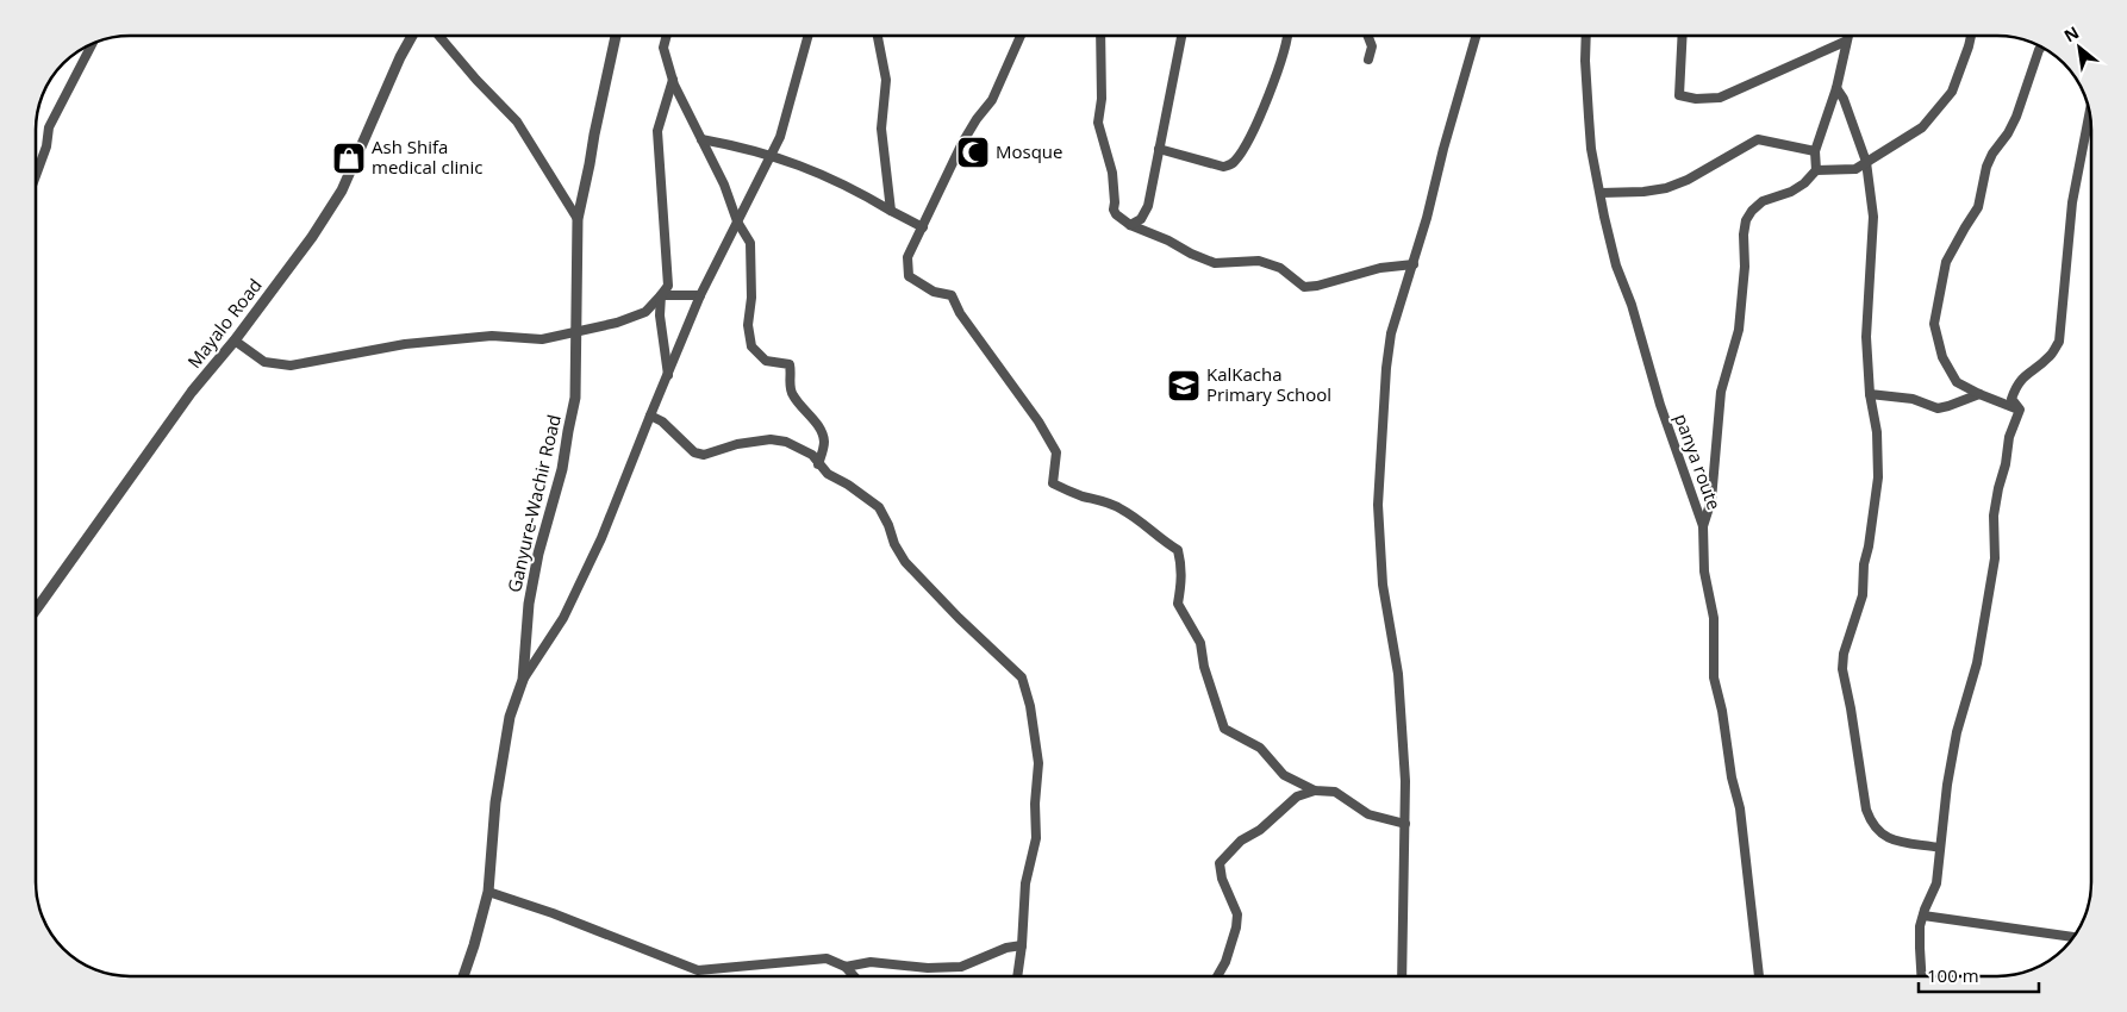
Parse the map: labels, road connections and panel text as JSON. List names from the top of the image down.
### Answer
{
  "streets": {
    "street": ["Mayalo Road", "panya route", "Ganyure-Wachir Road"]
  },
  "places": {
    "mosque": ["Mosque"],
    "shop": ["Ash Shifa medical clinic"],
    "school or university": ["KalKacha Primary School"]
  },
  "scale_bar": "100 m",
  "north": "top left"
}
